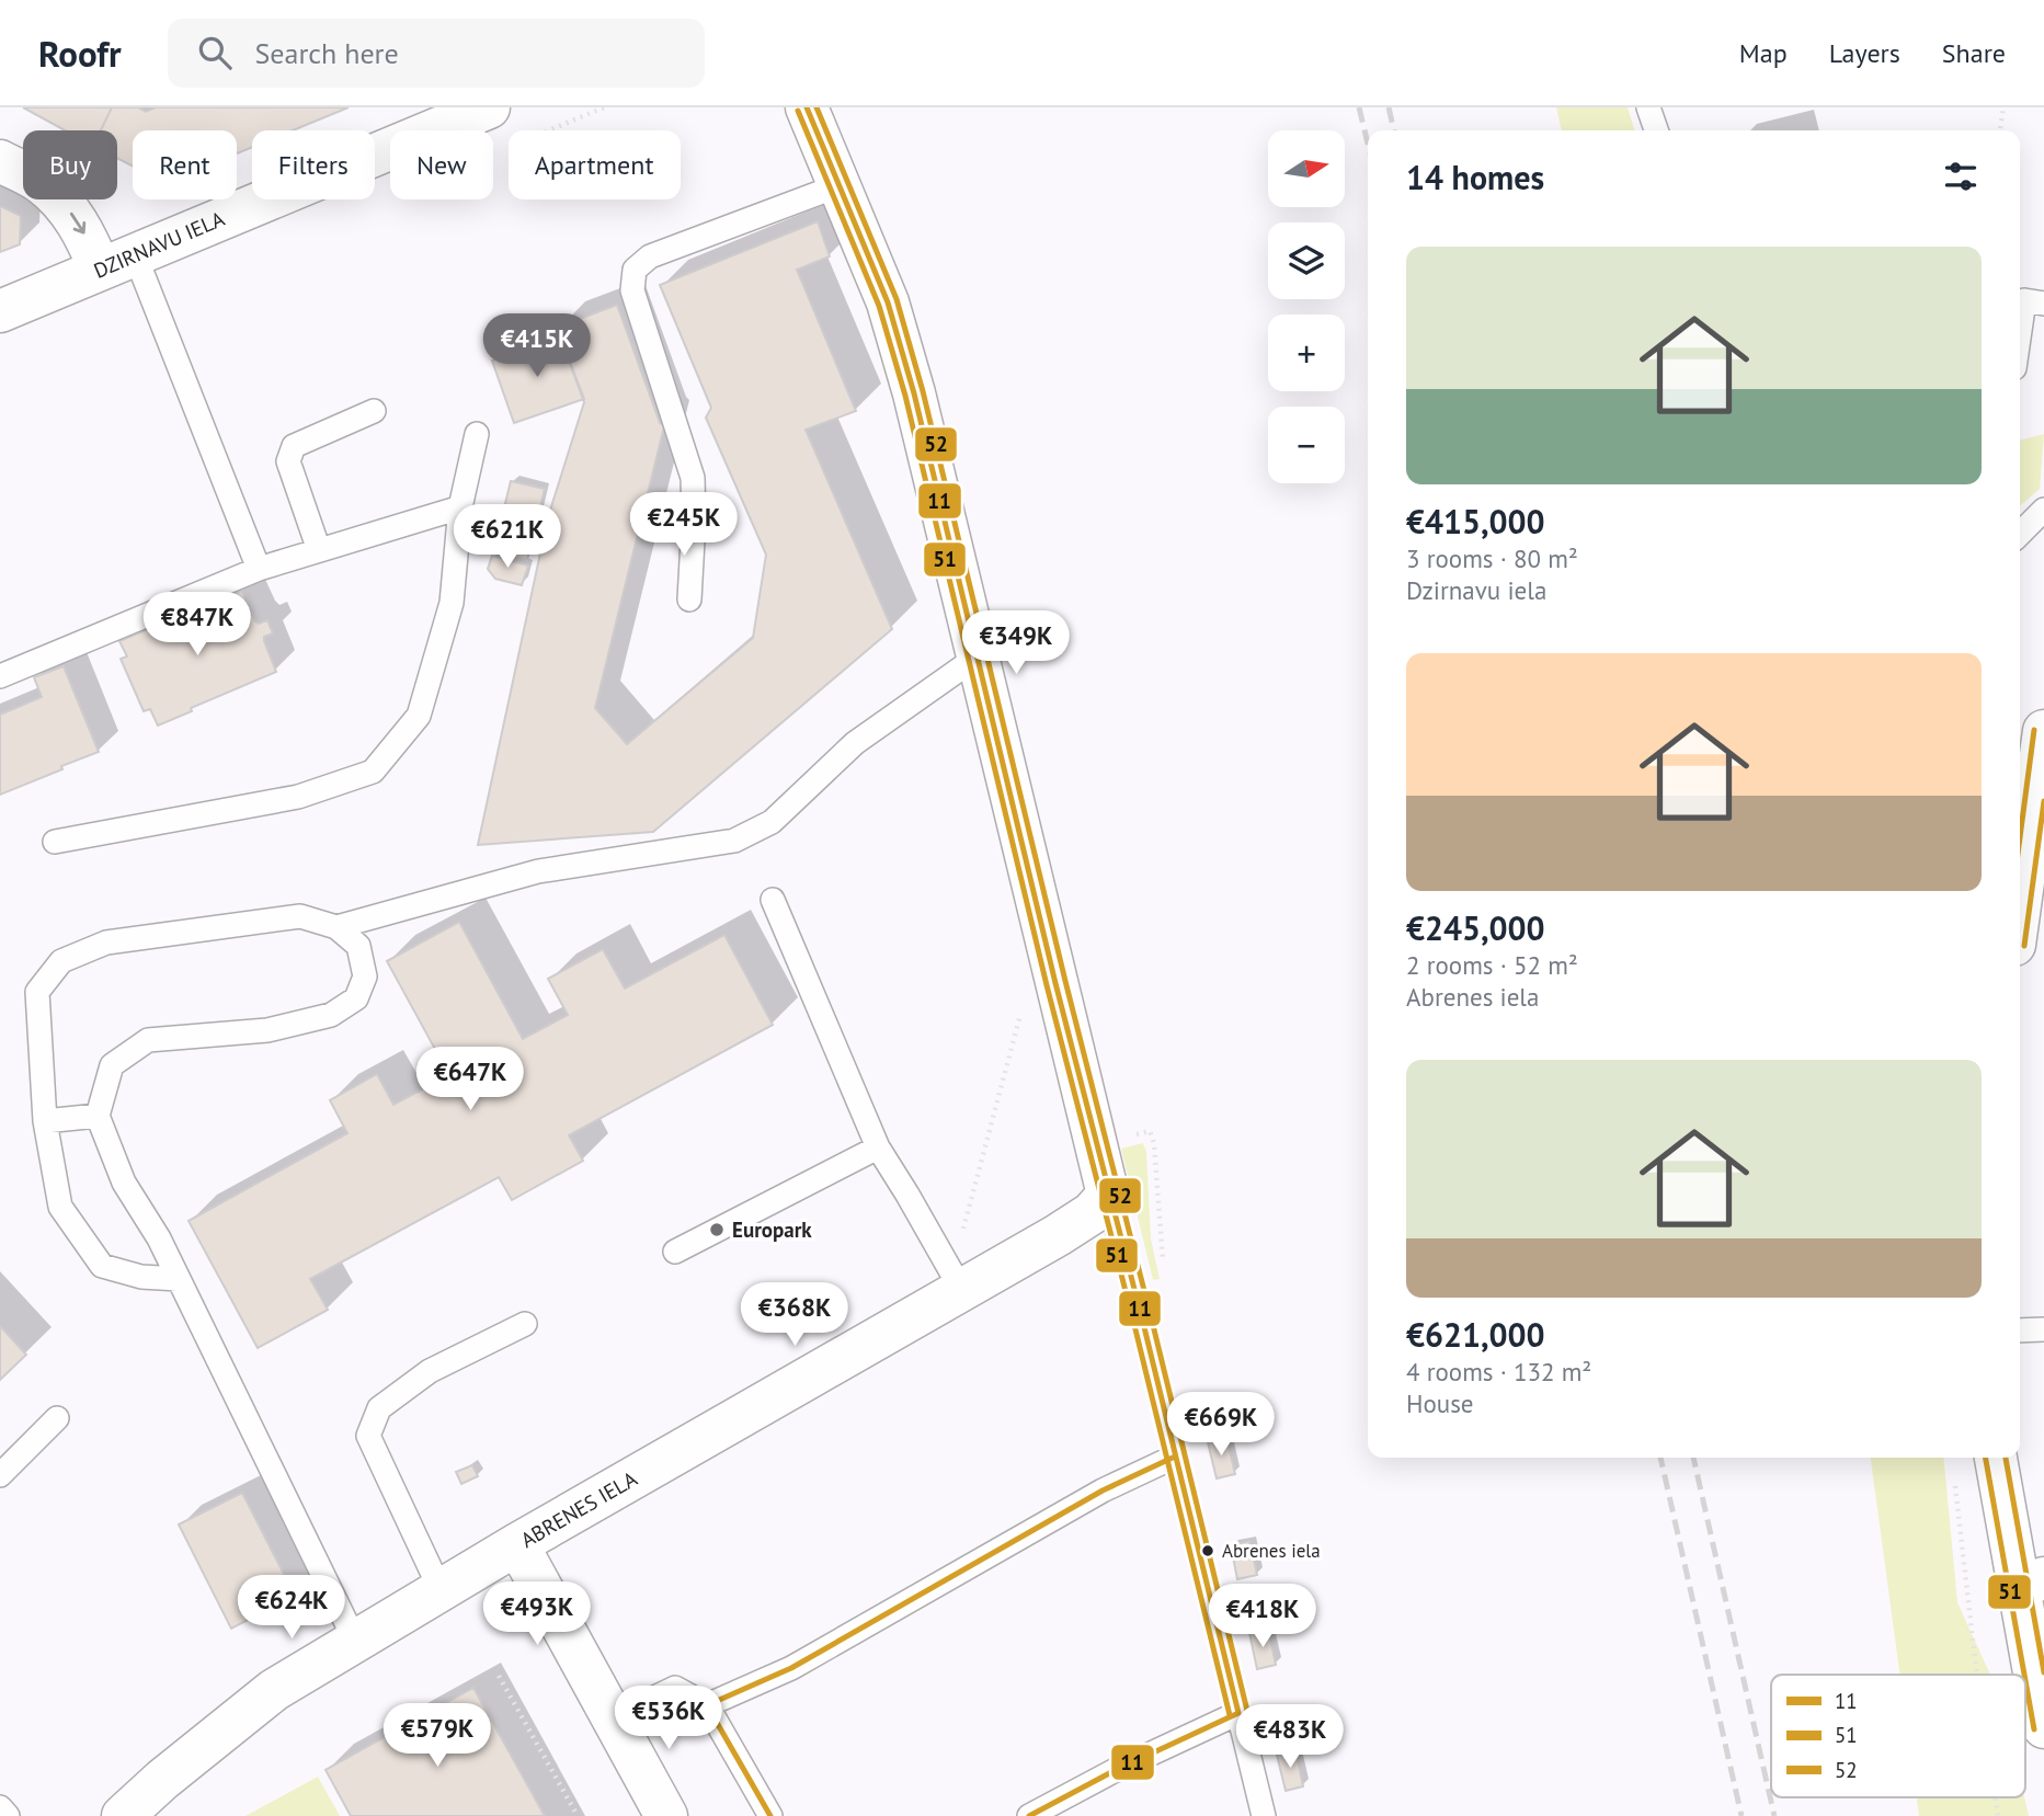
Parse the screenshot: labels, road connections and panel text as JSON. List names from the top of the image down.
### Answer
{
  "streets": {
    "main road": ["DZIRNAVU IELA", "ABRENES IELA"]
  },
  "places": ["Europark", "Abrenes iela"],
  "lines": ["transit line 11", "transit line 52", "transit line 51"],
  "legend": ["11", "51", "52"],
  "north": "right",
  "page": {
    "header": "Roofr",
    "search": "Search here",
    "nav": ["Map", "Layers", "Share"],
    "map_buttons": ["+", "−"],
    "chip": [
      "Buy",
      "Rent",
      "Filters",
      "New",
      "Apartment"
    ],
    "heading": "14 homes",
    "list": [
      {
        "name": "€415,000",
        "note": "3 rooms · 80 m² · Dzirnavu iela"
      },
      {
        "name": "€245,000",
        "note": "2 rooms · 52 m² · Abrenes iela"
      },
      {
        "name": "€621,000",
        "note": "4 rooms · 132 m² · House"
      }
    ],
    "price": [
      "€415K",
      "€245K",
      "€621K",
      "€847K",
      "€349K",
      "€647K",
      "€368K",
      "€669K",
      "€624K",
      "€493K",
      "€418K",
      "€536K",
      "€579K",
      "€483K"
    ]
  }
}
